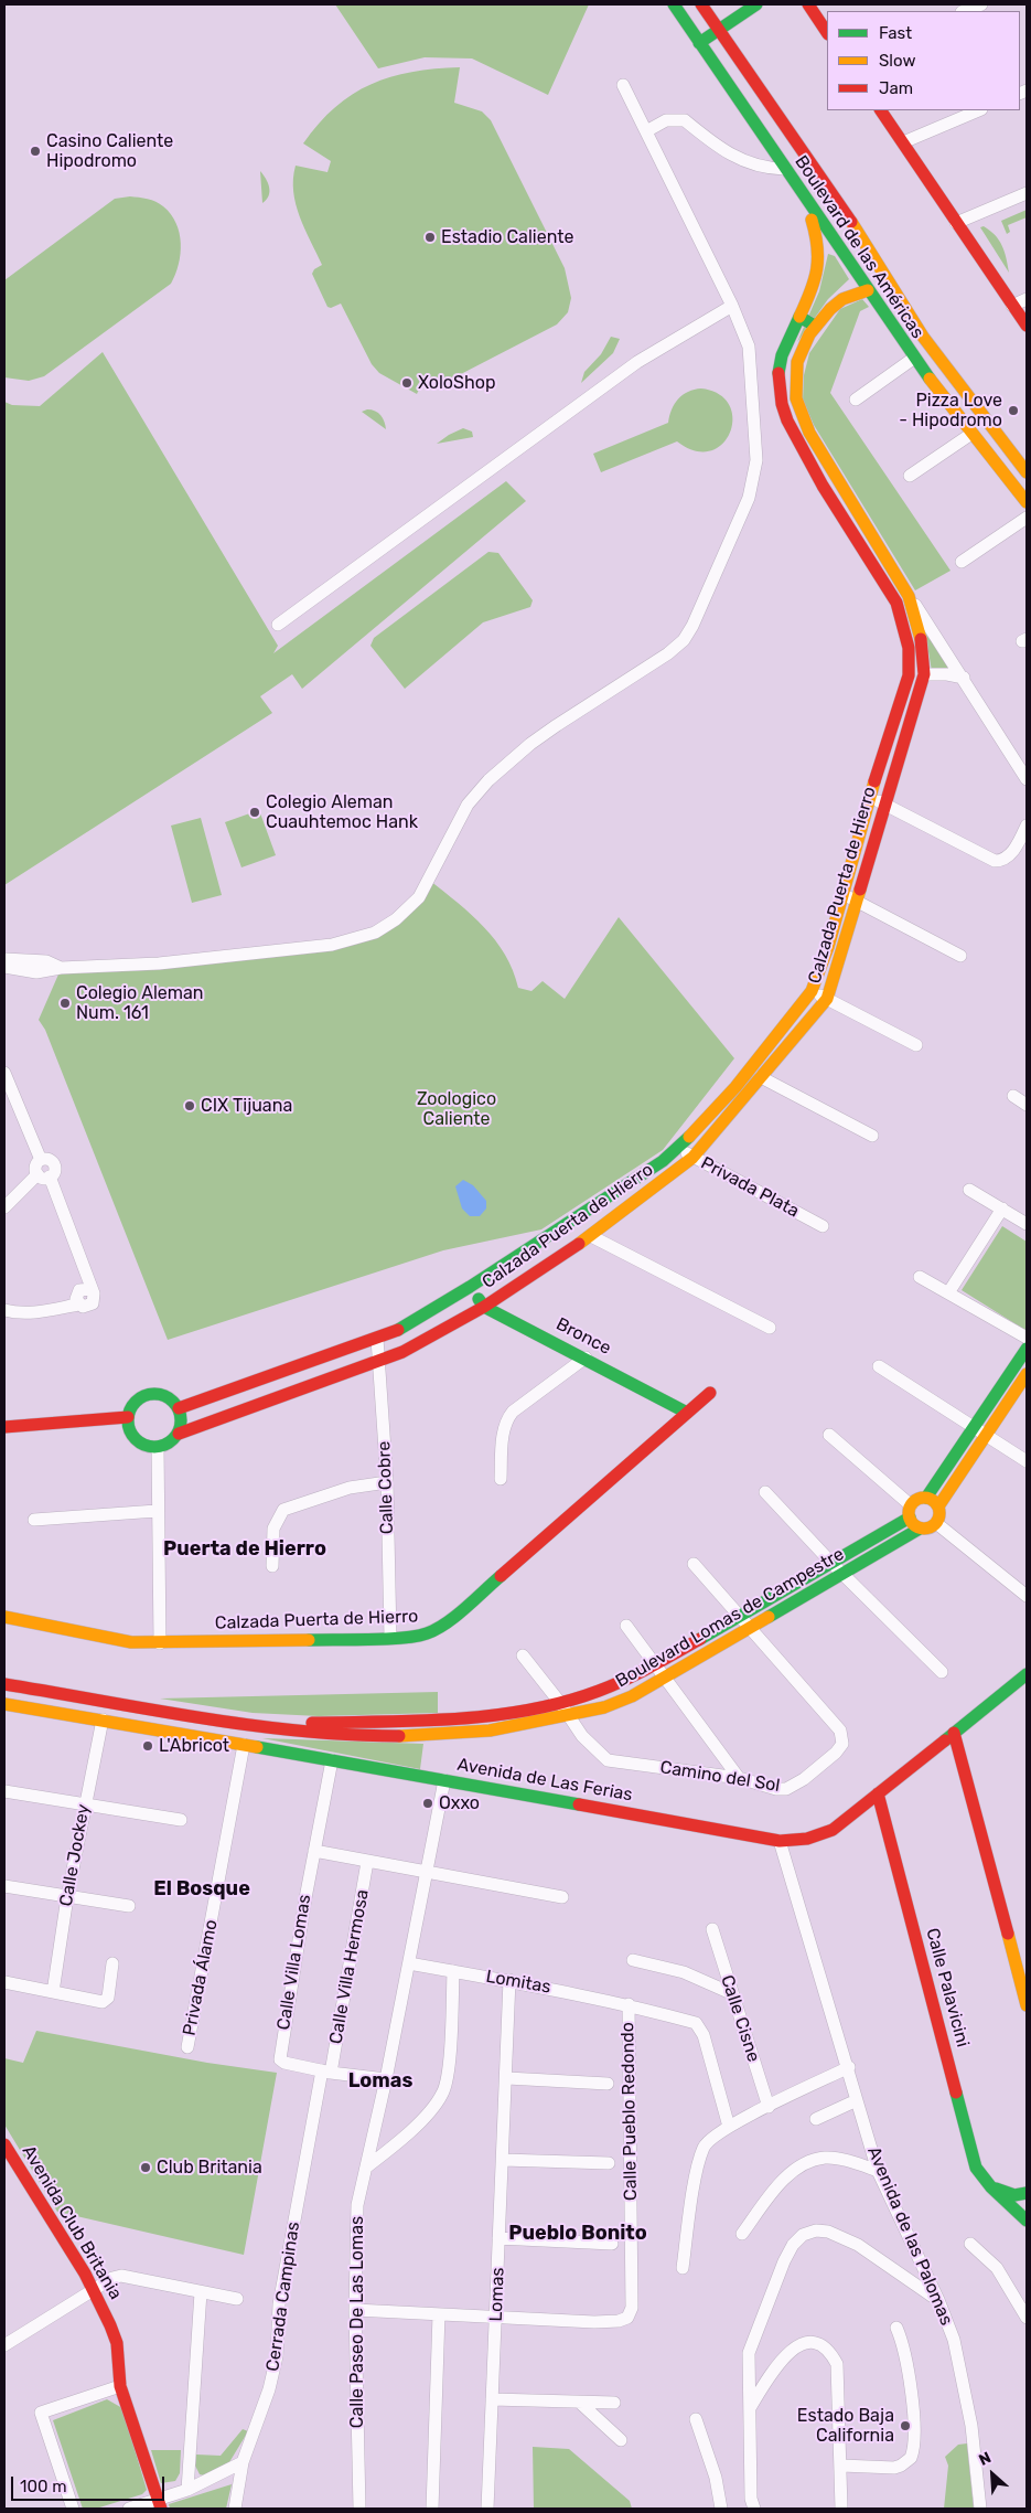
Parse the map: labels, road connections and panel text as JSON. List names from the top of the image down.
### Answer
{
  "streets": {
    "main road": [
      "Boulevard de las Américas",
      "Calzada Puerta de Hierro",
      "Bronce",
      "Boulevard Lomas de Campestre",
      "Avenida de Las Ferias",
      "Calle Palavicini",
      "Avenida Club Britania"
    ],
    "street": [
      "Privada Plata",
      "Calle Cobre",
      "Camino del Sol",
      "Calle Jockey",
      "Calle Villa Lomas",
      "Calle Villa Hermosa",
      "Privada Álamo",
      "Lomitas",
      "Calle Cisne",
      "Calle Pueblo Redondo",
      "Avenida de las Palomas",
      "Lomas",
      "Cerrada Campinas",
      "Calle Paseo De Las Lomas"
    ]
  },
  "crossings": [
    ["Boulevard de las Américas", "Calzada Puerta de Hierro"],
    ["Calzada Puerta de Hierro", "Privada Plata"],
    ["Calzada Puerta de Hierro", "Bronce"],
    ["Calzada Puerta de Hierro", "Calle Cobre"],
    ["Boulevard Lomas de Campestre", "Camino del Sol"],
    ["Avenida de Las Ferias", "Calle Jockey"],
    ["Avenida de Las Ferias", "Calle Villa Lomas"],
    ["Avenida de Las Ferias", "Privada Álamo"],
    ["Avenida de Las Ferias", "Calle Palavicini"],
    ["Avenida de Las Ferias", "Avenida de las Palomas"],
    ["Avenida de Las Ferias", "Calle Paseo De Las Lomas"],
    ["Calle Villa Lomas", "Calle Villa Hermosa"],
    ["Calle Villa Lomas", "Cerrada Campinas"],
    ["Calle Villa Lomas", "Calle Paseo De Las Lomas"],
    ["Calle Villa Hermosa", "Cerrada Campinas"],
    ["Lomitas", "Calle Pueblo Redondo"],
    ["Lomitas", "Lomas"],
    ["Lomitas", "Calle Paseo De Las Lomas"],
    ["Calle Pueblo Redondo", "Lomas"]
  ],
  "districts": [
    "Puerta de Hierro",
    "El Bosque",
    "Lomas",
    "Pueblo Bonito"
  ],
  "parks": ["Zoologico Caliente"],
  "places": [
    "Casino Caliente Hipodromo",
    "Estadio Caliente",
    "XoloShop",
    "Pizza Love - Hipodromo",
    "Colegio Aleman Cuauhtemoc Hank",
    "Colegio Aleman Num. 161",
    "CIX Tijuana",
    "L'Abricot",
    "Oxxo",
    "Club Britania",
    "Estado Baja California"
  ],
  "legend": ["Fast", "Slow", "Jam"],
  "scale_bar": "100 m",
  "north": "top left"
}
